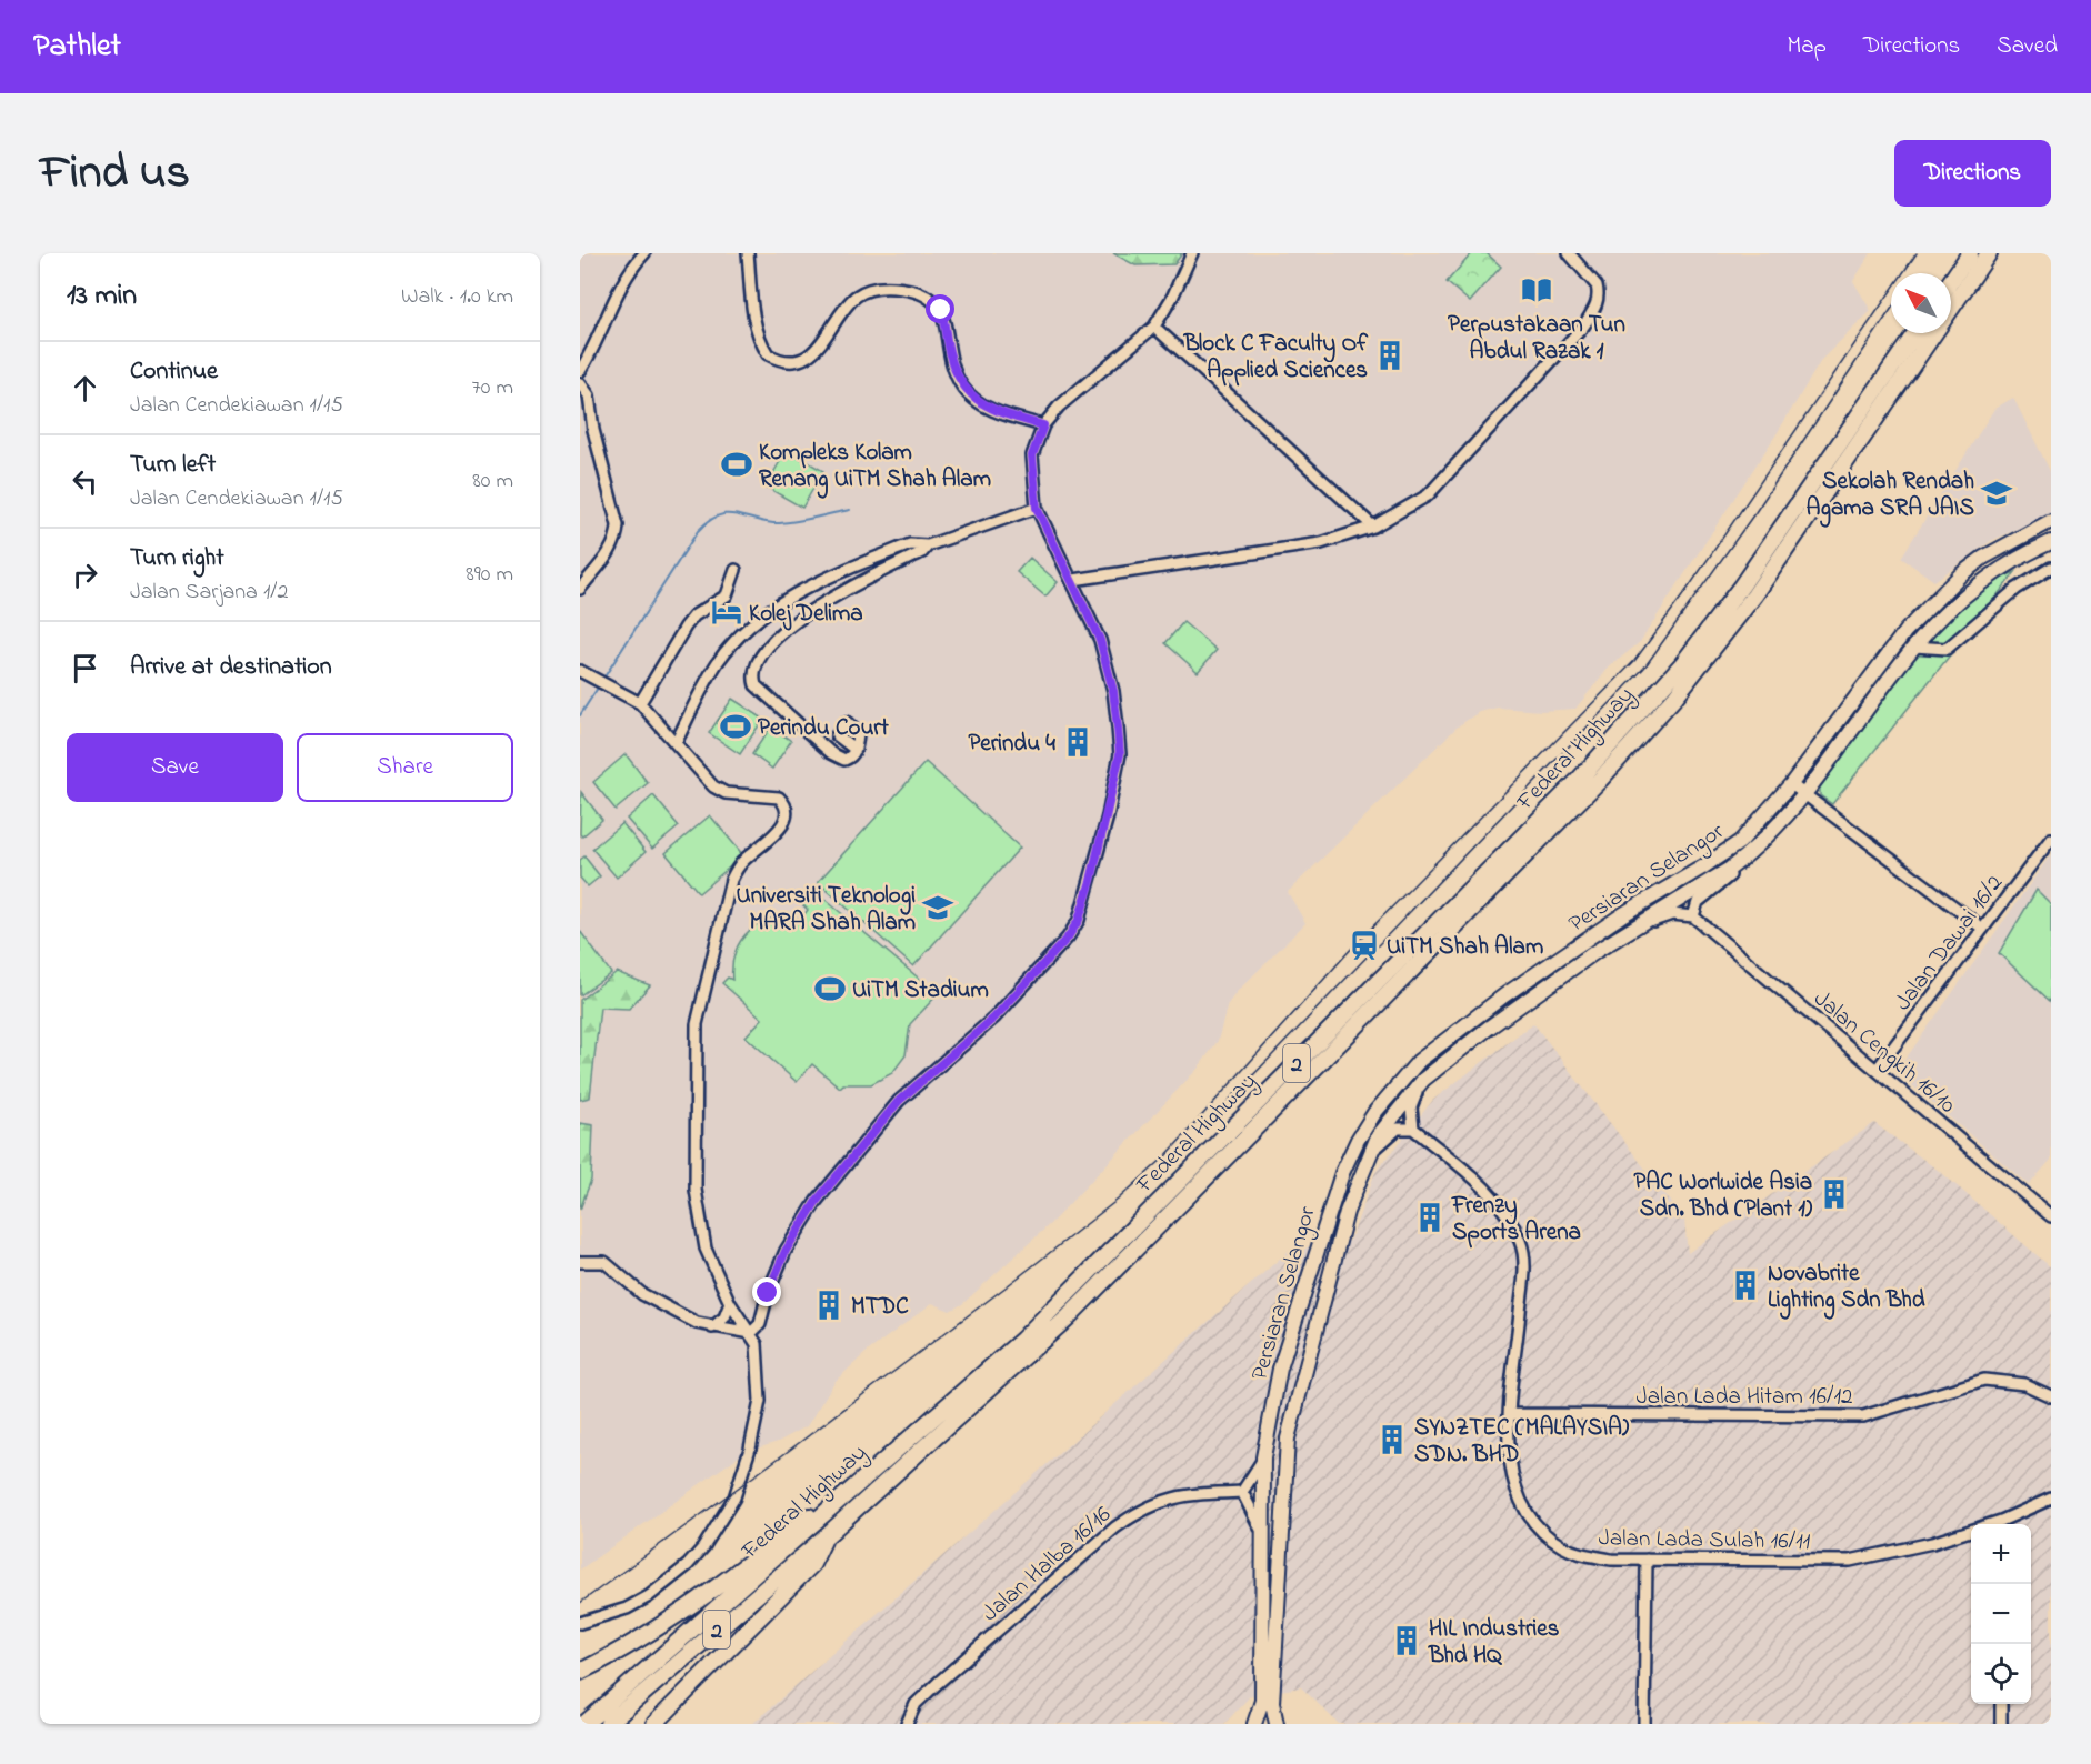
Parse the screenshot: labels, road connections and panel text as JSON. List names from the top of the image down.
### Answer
{
  "streets": {
    "highway": ["Federal Highway", "2"],
    "main road": ["Persiaran Selangor"],
    "street": [
      "Jalan Dawai 16/2",
      "Jalan Cengkih 16/10",
      "Jalan Lada Hitam 16/12",
      "Jalan Lada Sulah 16/11",
      "Jalan Halba 16/16"
    ]
  },
  "crossings": [
    ["Jalan Dawai 16/2", "Jalan Cengkih 16/10"],
    ["Jalan Lada Hitam 16/12", "Jalan Lada Sulah 16/11"]
  ],
  "places": {
    "library": ["Perpustakaan Tun Abdul Razak 1"],
    "building": [
      "Block C Faculty Of Applied Sciences",
      "Perindu 4",
      "PAC Worlwide Asia Sdn. Bhd (Plant 1)",
      "Frenzy Sports Arena",
      "Novabrite Lighting Sdn Bhd",
      "MTDC",
      "SYNZTEC (MALAYSIA) SDN. BHD",
      "HIL Industries Bhd HQ"
    ],
    "sports": ["Kompleks Kolam Renang UiTM Shah Alam", "Perindu Court", "UiTM Stadium"],
    "school or university": ["Sekolah Rendah Agama SRA JAIS", "Universiti Teknologi MARA Shah Alam"],
    "hotel": ["Kolej Delima"],
    "station": ["UiTM Shah Alam"]
  },
  "north": "top left",
  "page": {
    "header": "Pathlet",
    "nav": ["Map", "Directions", "Saved"],
    "title": "Find us",
    "buttons": [
      "Directions",
      ["Save", "Share"]
    ],
    "heading": ["13 min", "Walk · 1.0 km"],
    "list": [
      ["Continue", "Jalan Cendekiawan 1/15", "70 m"],
      ["Turn left", "Jalan Cendekiawan 1/15", "80 m"],
      ["Turn right", "Jalan Sarjana 1/2", "890 m"],
      "Arrive at destination"
    ],
    "map_buttons": ["+", "−"]
  }
}
